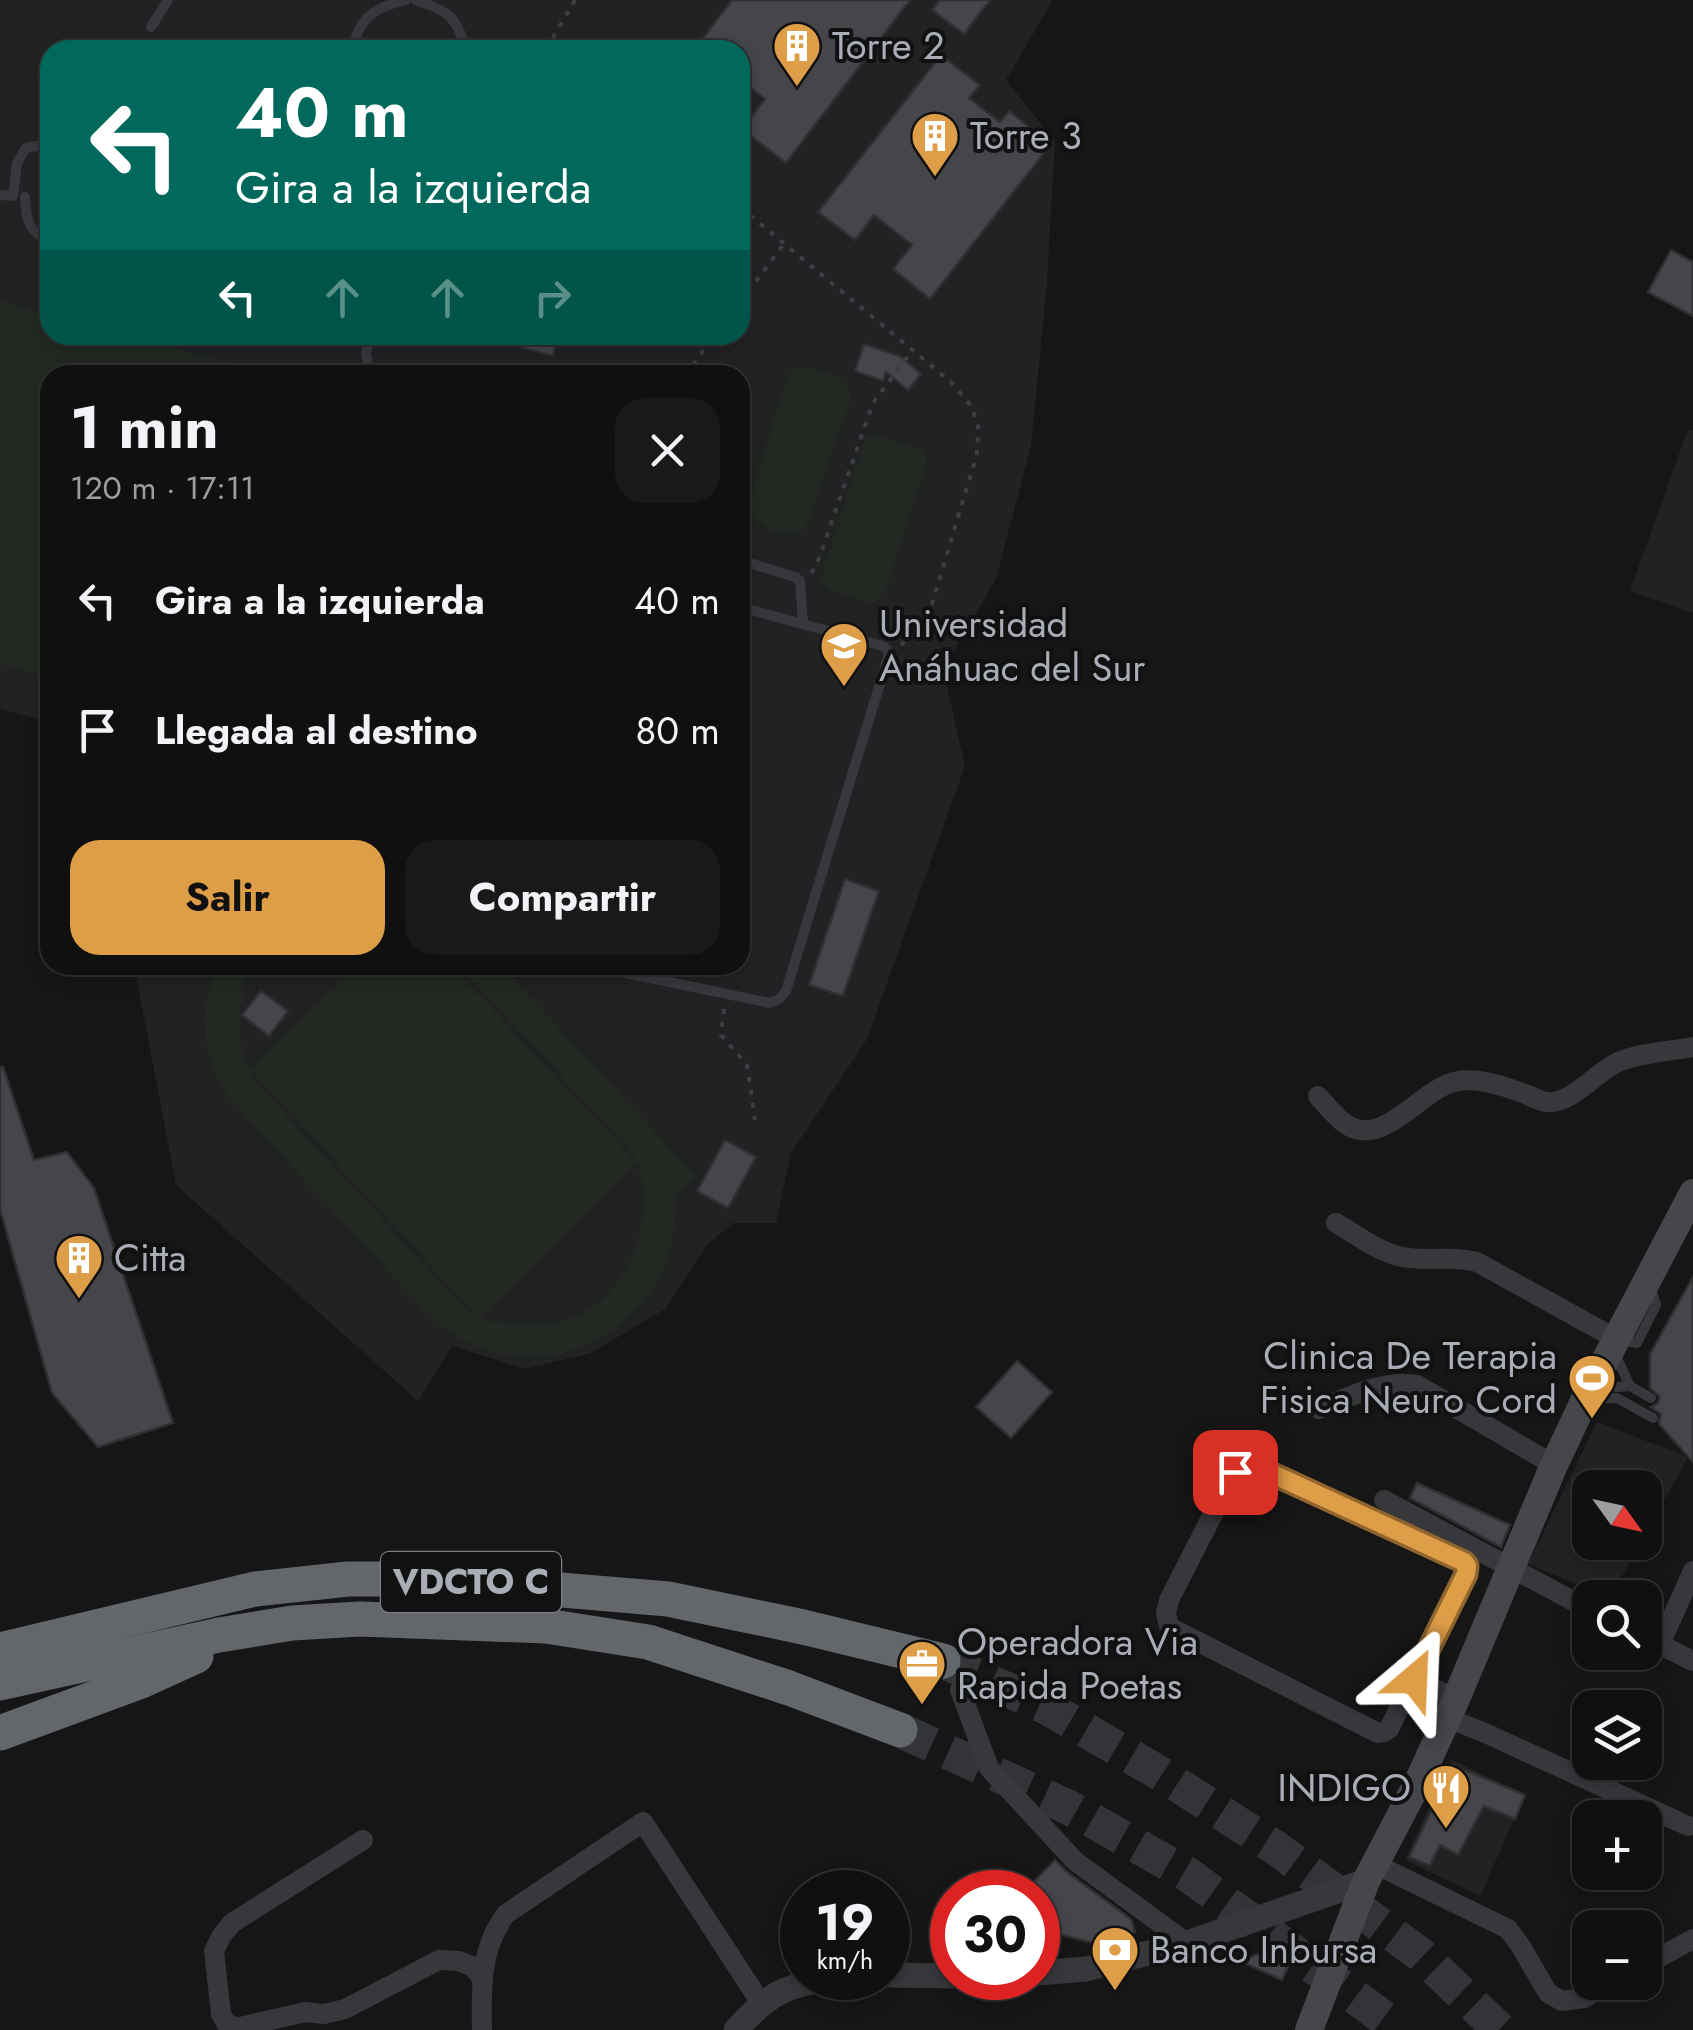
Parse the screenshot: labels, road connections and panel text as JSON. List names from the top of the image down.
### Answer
{
  "streets": {
    "highway": ["VDCTO C"]
  },
  "places": {
    "building": ["Torre 2", "Torre 3", "Citta"],
    "school or university": ["Universidad Anáhuac del Sur"],
    "sports": ["Clinica De Terapia Fisica Neuro Cord"],
    "office": ["Operadora Via Rapida Poetas"],
    "restaurant": ["INDIGO"],
    "bank": ["Banco Inbursa"]
  },
  "north": "bottom right",
  "page": {
    "turn": ["40 m", "Gira a la izquierda"],
    "heading": ["1 min", "120 m · 17:11"],
    "list": [
      {
        "name": "Gira a la izquierda",
        "value": "40 m"
      },
      {
        "name": "Llegada al destino",
        "value": "80 m"
      }
    ],
    "buttons": ["Salir", "Compartir"],
    "map_buttons": ["+", "−"],
    "speed": "19 km/h",
    "limit": "30"
  }
}
